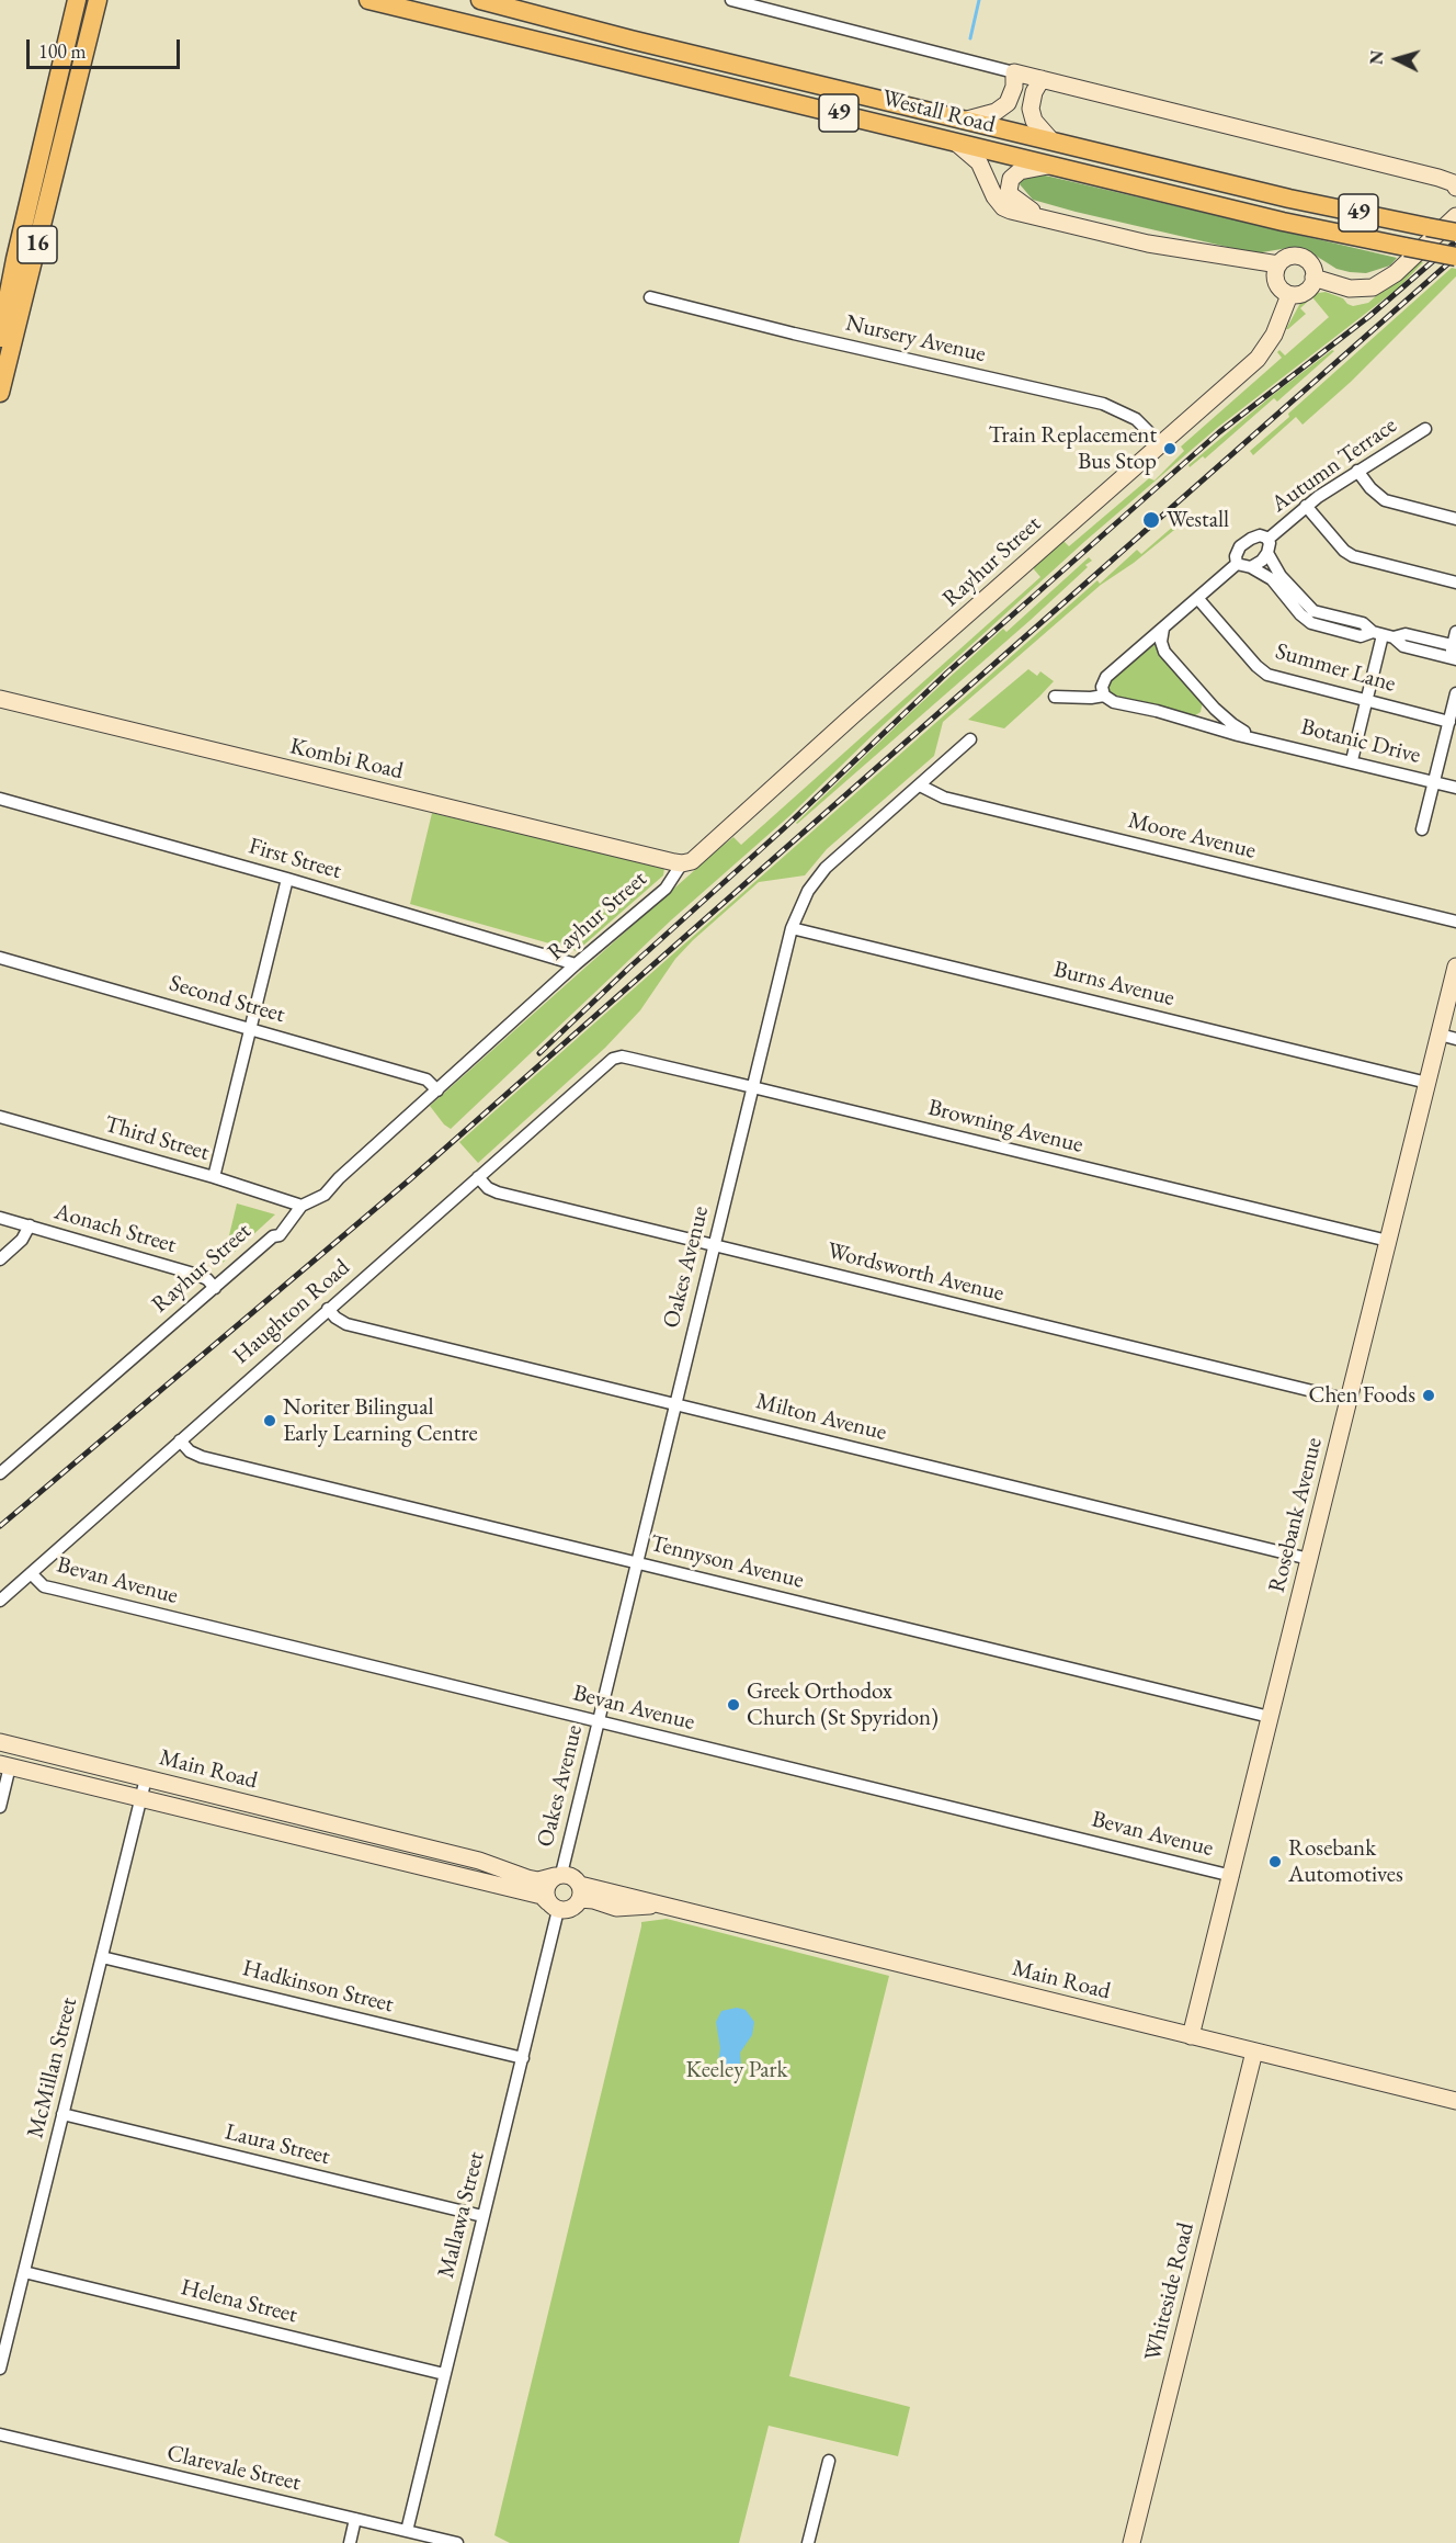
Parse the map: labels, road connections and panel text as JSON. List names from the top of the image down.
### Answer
{
  "streets": {
    "main road": [
      "Westall Road",
      "49",
      "16",
      "Rayhur Street",
      "Kombi Road",
      "Rosebank Avenue",
      "Main Road",
      "Whiteside Road"
    ],
    "street": [
      "Nursery Avenue",
      "Autumn Terrace",
      "Summer Lane",
      "Botanic Drive",
      "Moore Avenue",
      "First Street",
      "Burns Avenue",
      "Second Street",
      "Browning Avenue",
      "Third Street",
      "Aonach Street",
      "Oakes Avenue",
      "Wordsworth Avenue",
      "Haughton Road",
      "Milton Avenue",
      "Tennyson Avenue",
      "Bevan Avenue",
      "Hadkinson Street",
      "McMillan Street",
      "Laura Street",
      "Mallawa Street",
      "Helena Street",
      "Clarevale Street"
    ]
  },
  "crossings": [
    ["Nursery Avenue", "Rayhur Street"],
    ["Rayhur Street", "Kombi Road"],
    ["Rayhur Street", "First Street"],
    ["Rayhur Street", "Second Street"],
    ["Rayhur Street", "Third Street"],
    ["Rayhur Street", "Aonach Street"],
    ["Moore Avenue", "Oakes Avenue"],
    ["Burns Avenue", "Oakes Avenue"],
    ["Burns Avenue", "Rosebank Avenue"],
    ["Browning Avenue", "Oakes Avenue"],
    ["Browning Avenue", "Haughton Road"],
    ["Browning Avenue", "Rosebank Avenue"],
    ["Oakes Avenue", "Wordsworth Avenue"],
    ["Oakes Avenue", "Milton Avenue"],
    ["Oakes Avenue", "Tennyson Avenue"],
    ["Oakes Avenue", "Bevan Avenue"],
    ["Oakes Avenue", "Main Road"],
    ["Oakes Avenue", "Mallawa Street"],
    ["Wordsworth Avenue", "Haughton Road"],
    ["Wordsworth Avenue", "Rosebank Avenue"],
    ["Haughton Road", "Milton Avenue"],
    ["Haughton Road", "Tennyson Avenue"],
    ["Haughton Road", "Bevan Avenue"],
    ["Milton Avenue", "Rosebank Avenue"],
    ["Rosebank Avenue", "Tennyson Avenue"],
    ["Rosebank Avenue", "Bevan Avenue"],
    ["Rosebank Avenue", "Main Road"],
    ["Main Road", "McMillan Street"],
    ["Main Road", "Mallawa Street"],
    ["Main Road", "Whiteside Road"],
    ["Hadkinson Street", "McMillan Street"],
    ["Hadkinson Street", "Mallawa Street"],
    ["McMillan Street", "Laura Street"],
    ["McMillan Street", "Helena Street"],
    ["Laura Street", "Mallawa Street"],
    ["Mallawa Street", "Helena Street"],
    ["Mallawa Street", "Clarevale Street"]
  ],
  "parks": ["Keeley Park"],
  "places": [
    "Train Replacement Bus Stop",
    "Westall",
    "Chen Foods",
    "Noriter Bilingual Early Learning Centre",
    "Greek Orthodox Church (St Spyridon)",
    "Rosebank Automotives"
  ],
  "scale_bar": "100 m",
  "north": "left"
}
